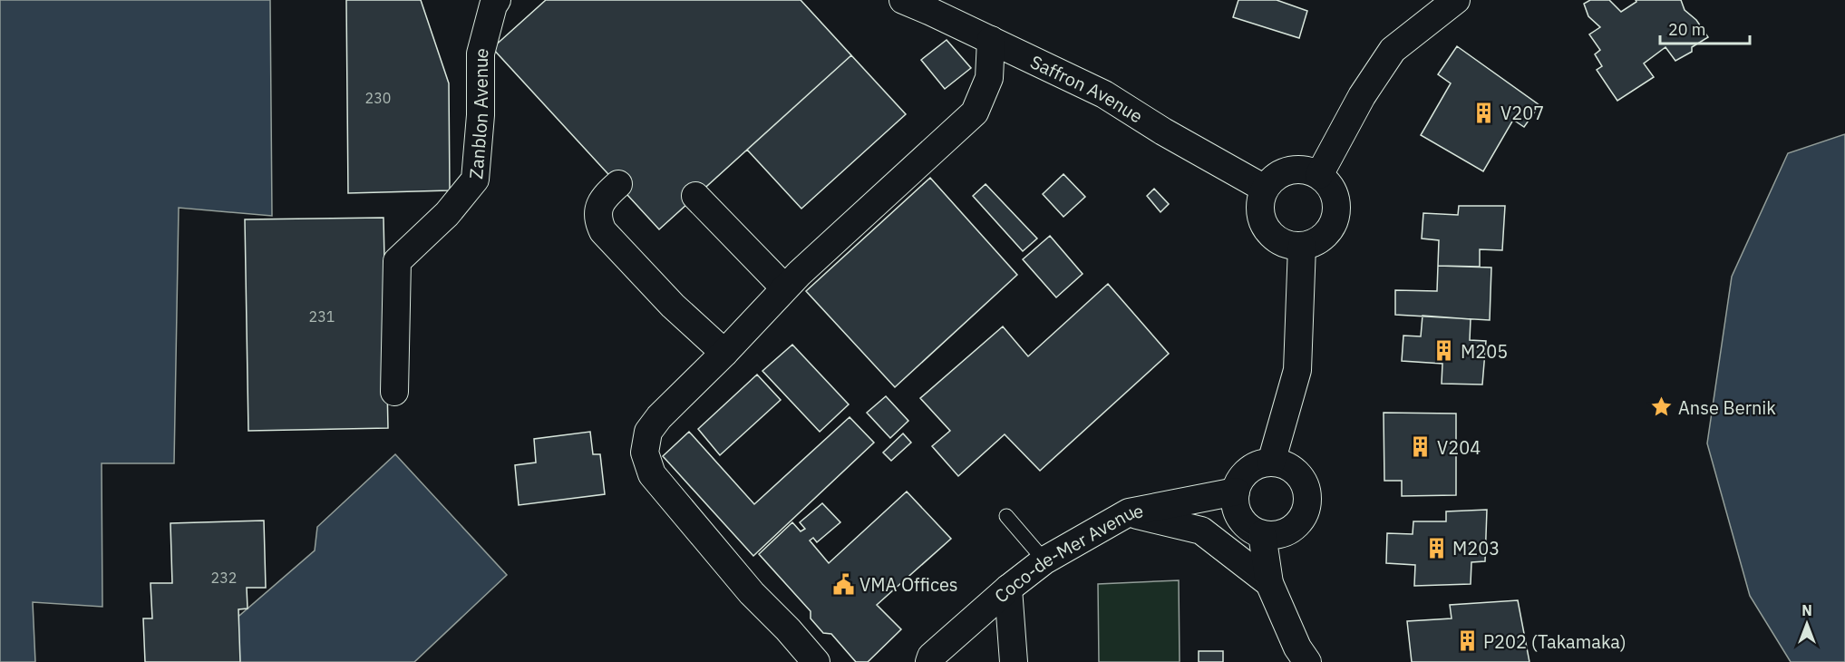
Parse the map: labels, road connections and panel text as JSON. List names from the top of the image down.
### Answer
{
  "streets": {
    "street": ["Saffron Avenue", "Zanblon Avenue", "Coco-de-Mer Avenue"]
  },
  "places": {
    "building": [
      "V207",
      "M205",
      "V204",
      "M203",
      "P202 (Takamaka)"
    ],
    "place": ["Anse Bernik"],
    "public building": ["VMA Offices"]
  },
  "house_numbers": ["230", "231", "232"],
  "scale_bar": "20 m",
  "north": "top"
}
